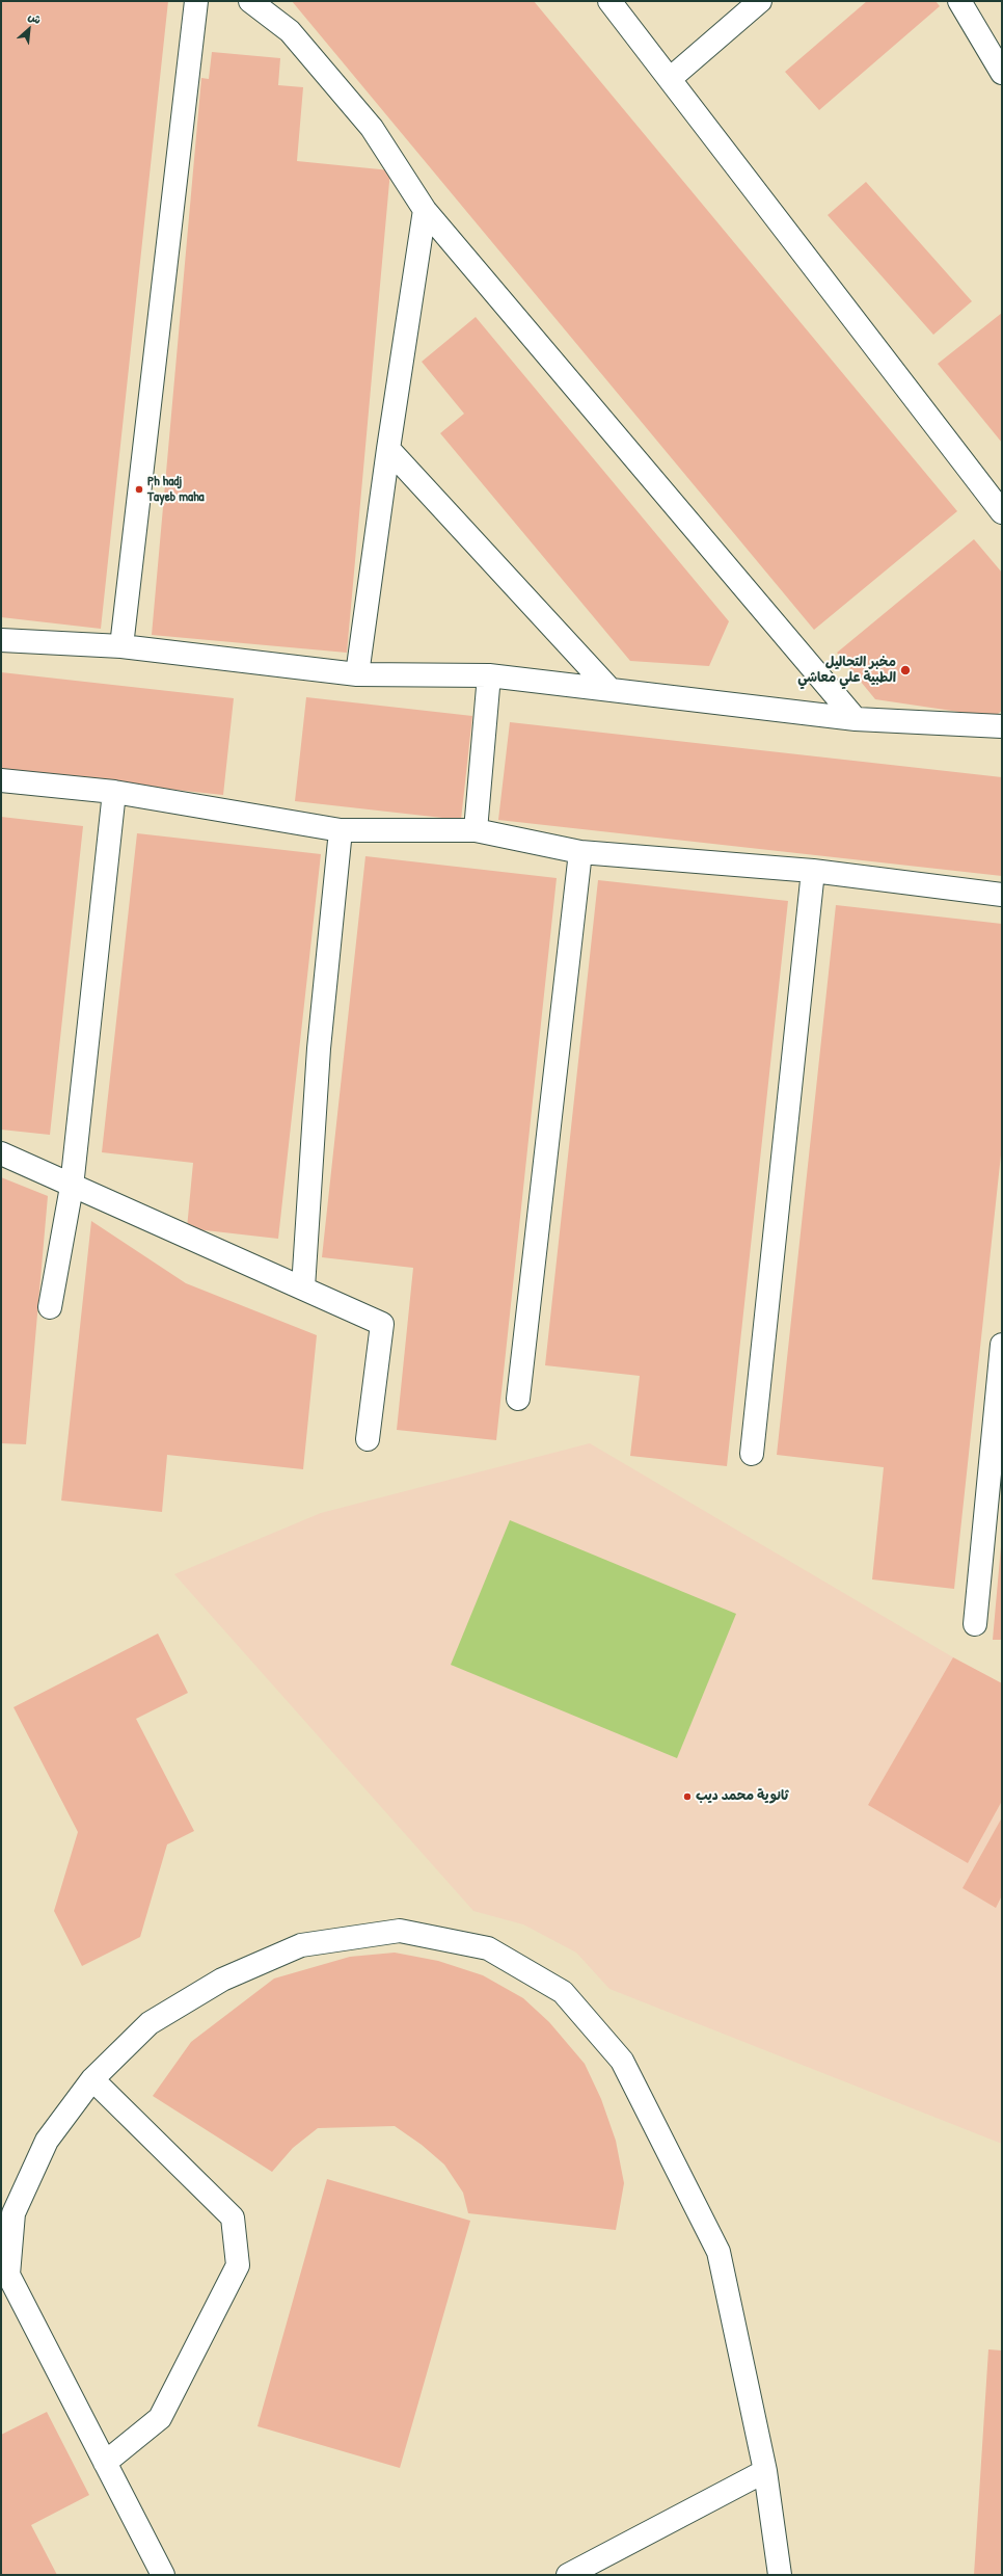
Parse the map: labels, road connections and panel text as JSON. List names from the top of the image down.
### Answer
{
  "places": ["Ph hadj Tayeb maha", "مخبر التحاليل الطبية علي معاشي", "ثانوية محمد ديب"],
  "north": "top right"
}
